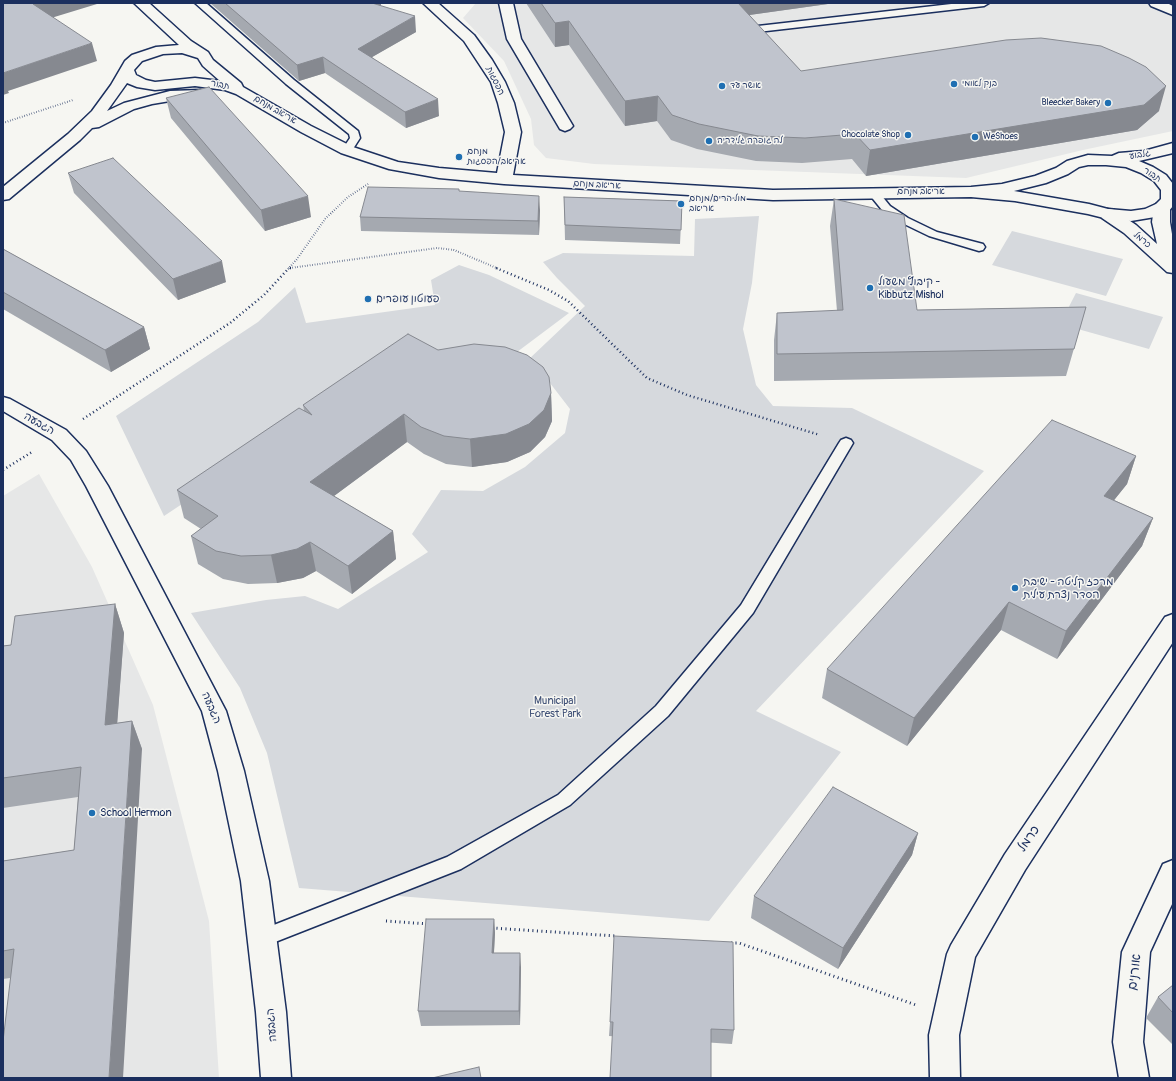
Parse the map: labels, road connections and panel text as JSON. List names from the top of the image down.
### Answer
{
  "streets": {
    "street": [
      "הפסגות",
      "תבור",
      "אריאב מנחם",
      "גלבוע",
      "כרמל",
      "הגבעה",
      "אורנים"
    ]
  },
  "crossings": [
    ["הפסגות", "אריאב מנחם"],
    ["תבור", "אריאב מנחם"],
    ["תבור", "גלבוע"],
    ["תבור", "כרמל"]
  ],
  "parks": ["Municipal Forest Park"],
  "places": [
    "בנק לאומי",
    "אושר עד",
    "Bleecker Bakery",
    "Chocolate Shop",
    "WeShoes",
    "לה גופרה גלידריה",
    "מנחם אריאב/הפסגות",
    "מול הרים/מנחם אריאב",
    "קיבוץ משעול - Kibbutz Mishol",
    "פעוטון עופרים",
    "מרכז קליטה - ישיבת הסדר נצרת עילית",
    "School Hermon"
  ]
}
